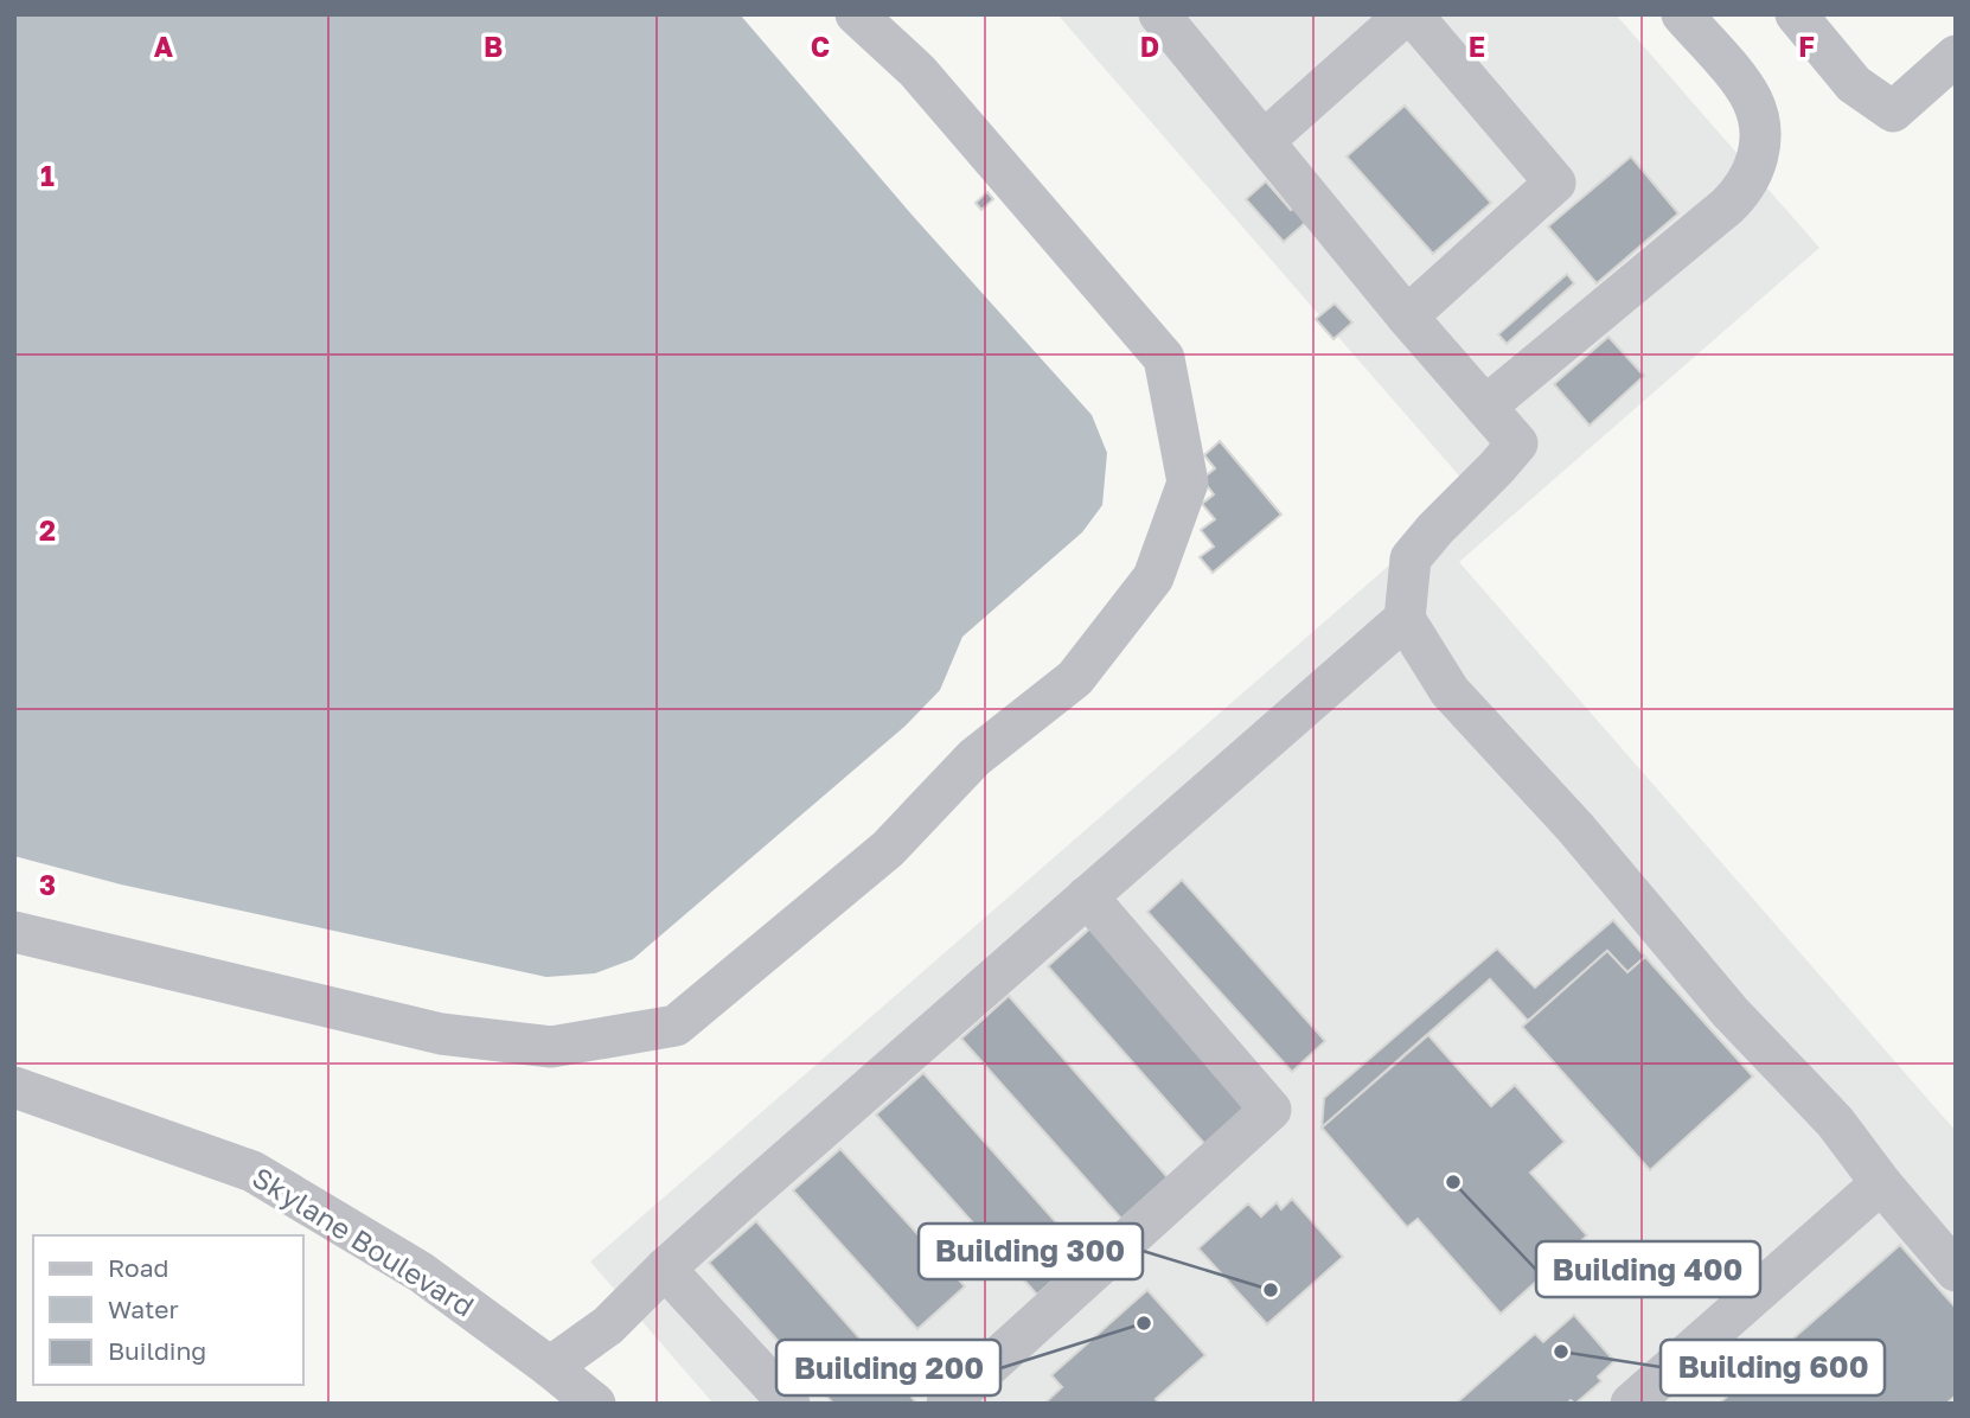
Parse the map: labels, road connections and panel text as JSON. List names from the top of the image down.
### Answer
{
  "streets": {
    "street": ["Skylane Boulevard"]
  },
  "places": [
    "Building 400",
    "Building 300",
    "Building 200",
    "Building 600"
  ],
  "legend": ["Road", "Water", "Building"],
  "grid": {
    "columns": [
      "A",
      "B",
      "C",
      "D",
      "E",
      "F"
    ],
    "rows": ["1", "2", "3"]
  }
}
